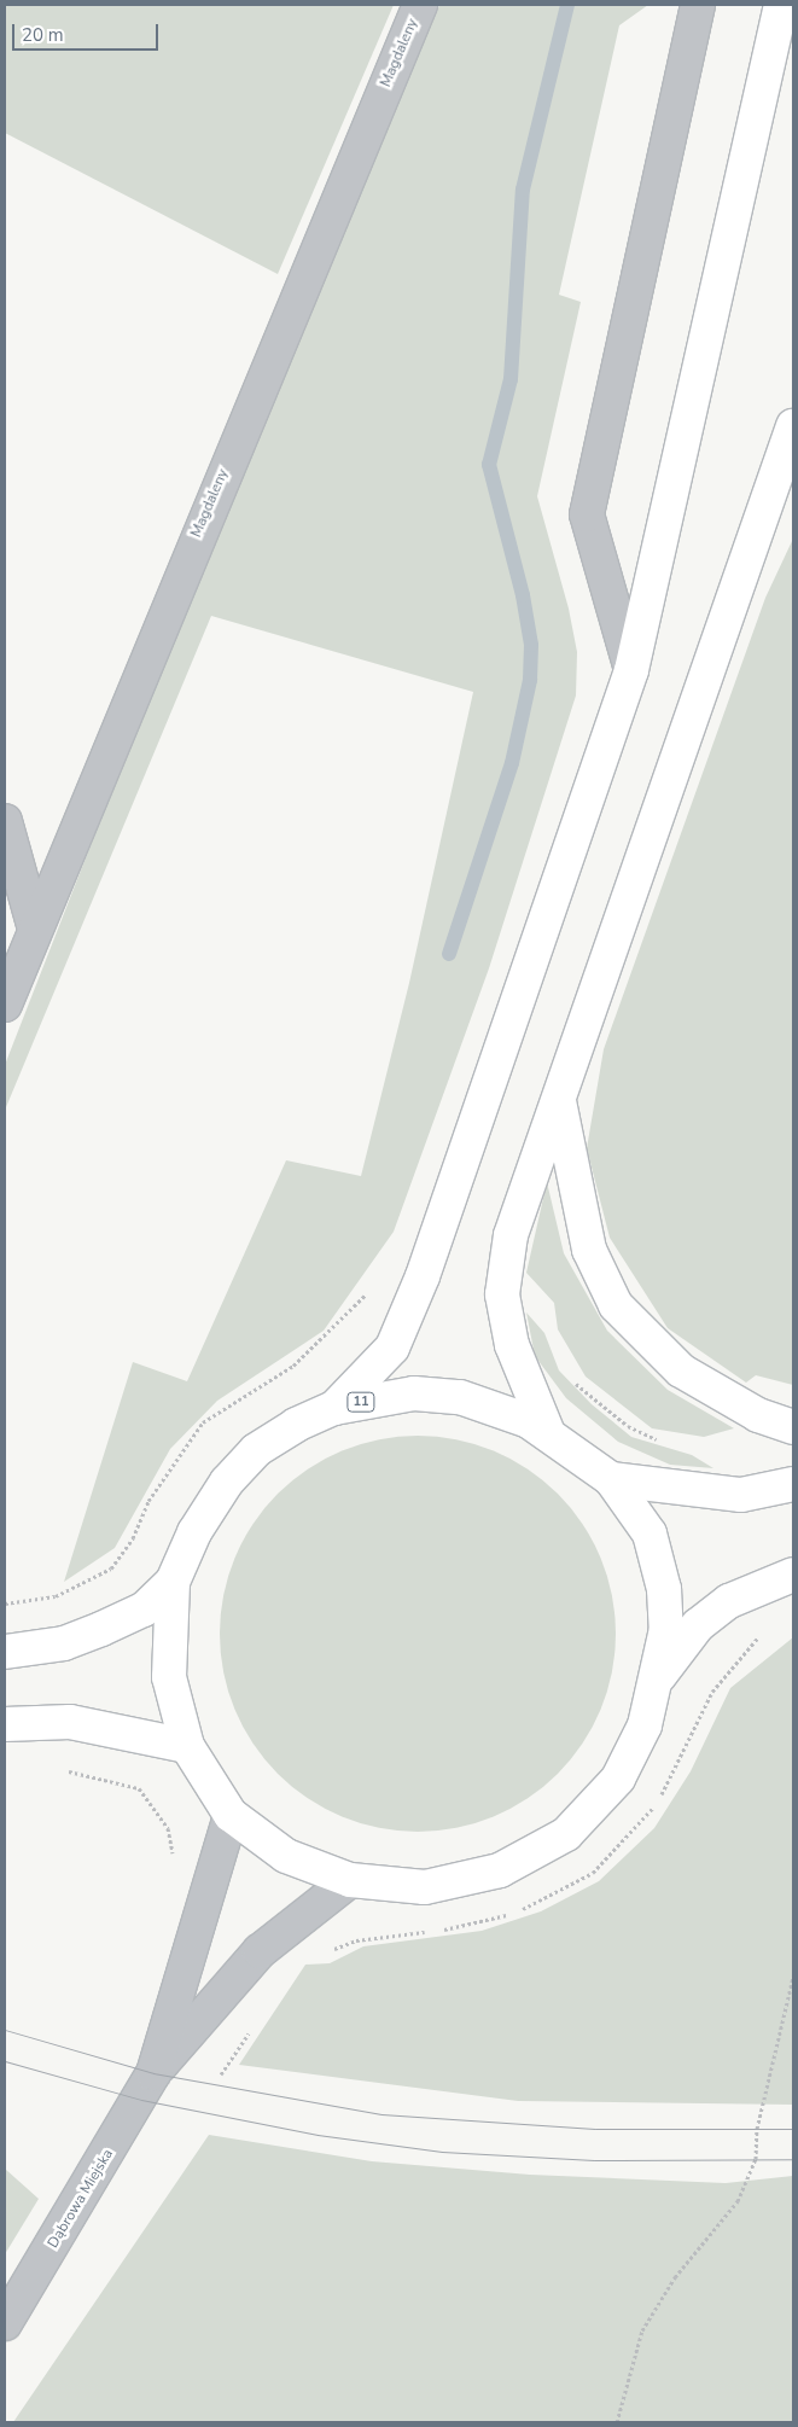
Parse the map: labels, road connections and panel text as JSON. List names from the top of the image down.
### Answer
{
  "streets": {
    "main road": ["11"],
    "street": ["Magdaleny", "Dąbrowa Miejska"]
  },
  "crossings": [
    ["11", "Dąbrowa Miejska"]
  ],
  "scale_bar": "20 m"
}
